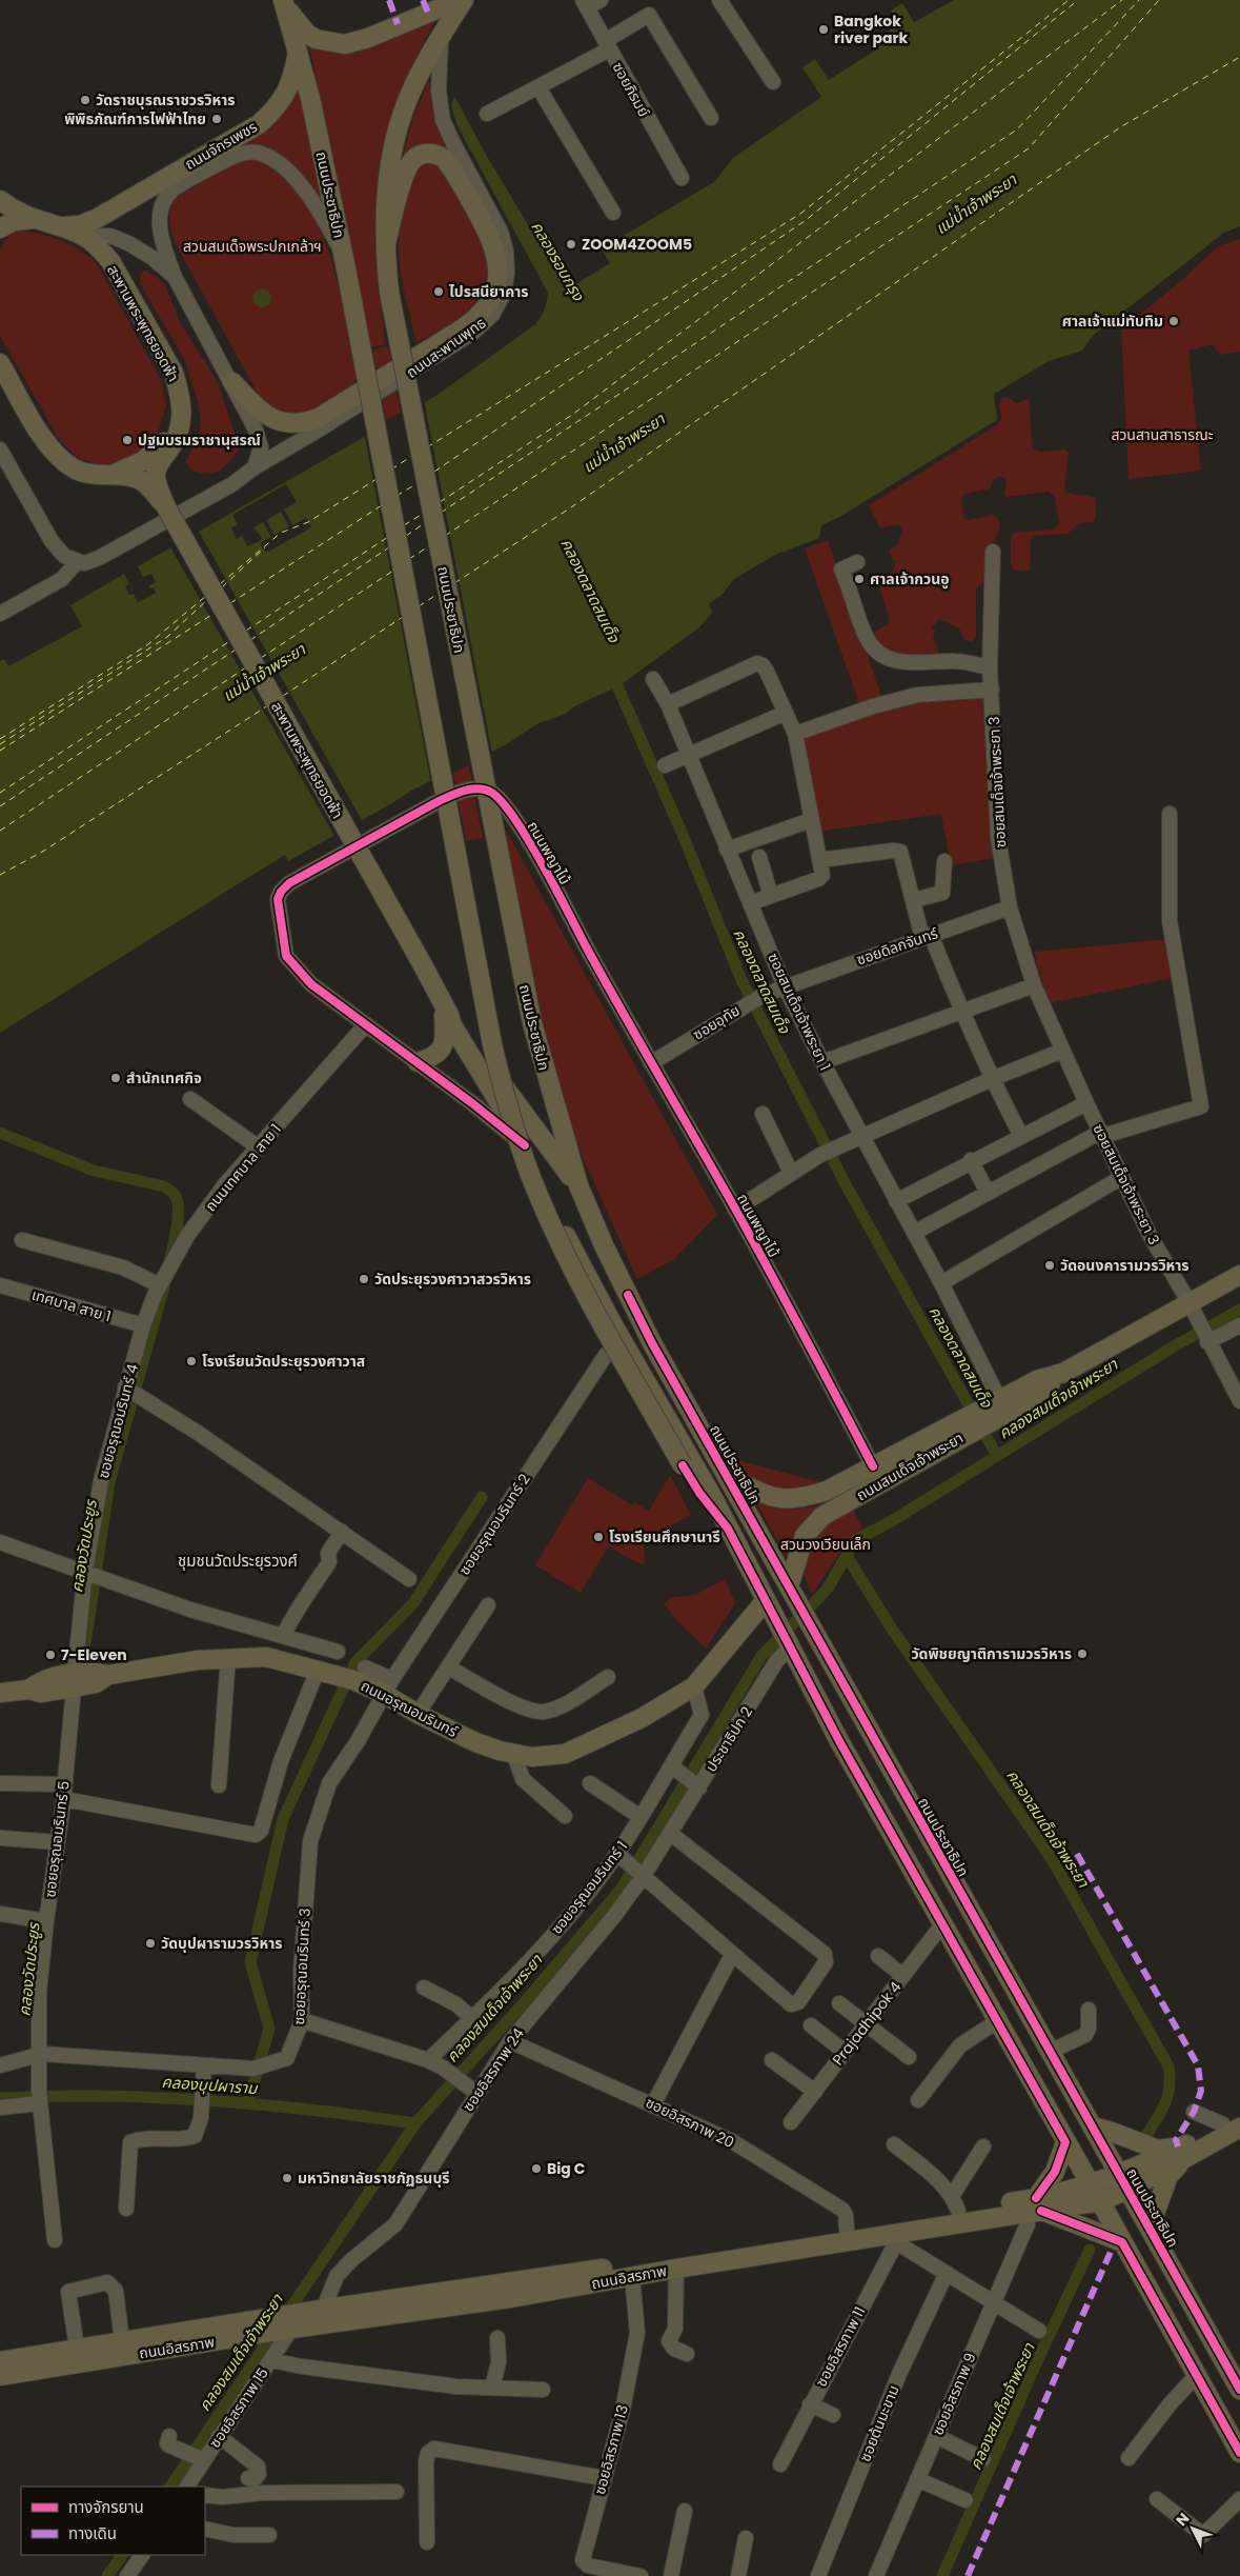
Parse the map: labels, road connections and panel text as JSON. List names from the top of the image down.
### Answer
{
  "streets": {
    "main road": [
      "ถนนจักรเพชร",
      "ถนนประชาธิปก",
      "สะพานพระพุทธยอดฟ้า",
      "ถนนสมเด็จเจ้าพระยา",
      "ถนนอรุณอมรินทร์",
      "ถนนอิสรภาพ"
    ],
    "street": [
      "ซอยภิรมย์",
      "ถนนสะพานพุทธ",
      "ซอยสมเด็จเจ้าพระยา 3",
      "ถนนพญาไม้",
      "ซอยดิลกจันทร์",
      "ซอยสมเด็จเจ้าพระยา 1",
      "ซอยอุทัย",
      "ถนนเทศบาล สาย 1",
      "เทศบาล สาย 1",
      "ซอยอรุณอมรินทร์ 4",
      "ซอยอรุณอมรินทร์ 2",
      "ประชาธิปก 2",
      "ซอยอรุณอมรินทร์ 5",
      "ซอยอรุณอมรินทร์ 1",
      "ซอยอรุณอมรินทร์ 3",
      "Prajadhipok 4",
      "ซอยอิสรภาพ 24",
      "ซอยอิสรภาพ 20",
      "ซอยอิสรภาพ 11",
      "ซอยอิสรภาพ 9",
      "ซอยอิสรภาพ 15",
      "ซอยต้นมะขาม",
      "ซอยอิสรภาพ 13"
    ]
  },
  "crossings": [
    ["ถนนจักรเพชร", "ถนนประชาธิปก"],
    ["ถนนจักรเพชร", "สะพานพระพุทธยอดฟ้า"],
    ["ถนนประชาธิปก", "สะพานพระพุทธยอดฟ้า"],
    ["ถนนประชาธิปก", "ถนนสะพานพุทธ"],
    ["ถนนประชาธิปก", "ถนนพญาไม้"],
    ["ถนนประชาธิปก", "ถนนสมเด็จเจ้าพระยา"],
    ["ถนนประชาธิปก", "ถนนอรุณอมรินทร์"],
    ["ถนนประชาธิปก", "ประชาธิปก 2"],
    ["ถนนประชาธิปก", "Prajadhipok 4"],
    ["ถนนประชาธิปก", "ถนนอิสรภาพ"],
    ["ซอยสมเด็จเจ้าพระยา 3", "ซอยดิลกจันทร์"],
    ["ซอยสมเด็จเจ้าพระยา 3", "ถนนสมเด็จเจ้าพระยา"],
    ["ถนนพญาไม้", "ซอยอุทัย"],
    ["ถนนพญาไม้", "ถนนเทศบาล สาย 1"],
    ["ถนนพญาไม้", "ถนนสมเด็จเจ้าพระยา"],
    ["ซอยดิลกจันทร์", "ซอยสมเด็จเจ้าพระยา 1"],
    ["ซอยดิลกจันทร์", "ซอยอุทัย"],
    ["ซอยสมเด็จเจ้าพระยา 1", "ซอยอุทัย"],
    ["ซอยสมเด็จเจ้าพระยา 1", "ถนนสมเด็จเจ้าพระยา"],
    ["ถนนเทศบาล สาย 1", "เทศบาล สาย 1"],
    ["ถนนเทศบาล สาย 1", "ซอยอรุณอมรินทร์ 4"],
    ["เทศบาล สาย 1", "ซอยอรุณอมรินทร์ 4"],
    ["ซอยอรุณอมรินทร์ 4", "ถนนอรุณอมรินทร์"],
    ["ซอยอรุณอมรินทร์ 4", "ซอยอรุณอมรินทร์ 5"],
    ["ซอยอรุณอมรินทร์ 2", "ถนนอรุณอมรินทร์"],
    ["ซอยอรุณอมรินทร์ 2", "ซอยอรุณอมรินทร์ 3"],
    ["ถนนอรุณอมรินทร์", "ซอยอรุณอมรินทร์ 5"],
    ["ถนนอรุณอมรินทร์", "ซอยอรุณอมรินทร์ 1"],
    ["ถนนอรุณอมรินทร์", "ซอยอรุณอมรินทร์ 3"],
    ["ประชาธิปก 2", "ซอยอิสรภาพ 24"],
    ["ซอยอรุณอมรินทร์ 5", "ซอยอรุณอมรินทร์ 3"],
    ["ซอยอิสรภาพ 24", "ซอยอิสรภาพ 20"],
    ["ถนนอิสรภาพ", "ซอยอิสรภาพ 11"],
    ["ถนนอิสรภาพ", "ซอยอิสรภาพ 9"],
    ["ถนนอิสรภาพ", "ซอยอิสรภาพ 15"],
    ["ถนนอิสรภาพ", "ซอยอิสรภาพ 13"]
  ],
  "districts": ["ชุมชนวัดประยุรวงศ์"],
  "water": [
    "แม่น้ำเจ้าพระยา",
    "คลองรอบกรุง",
    "คลองตลาดสมเด็จ",
    "คลองสมเด็จเจ้าพระยา",
    "คลองวัดประยูร",
    "คลองบุปผาราม"
  ],
  "parks": ["สวนสมเด็จพระปกเกล้าฯ", "สวนสานสาธารณะ", "สวนวงเวียนเล็ก"],
  "places": [
    "Bangkok river park",
    "วัดราชบุรณราชวรวิหาร",
    "พิพิธภัณฑ์การไฟฟ้าไทย",
    "ZOOM4ZOOM5",
    "ไปรสนียาคาร",
    "ศาลเจ้าแม่ทับทิม",
    "ปฐมบรมราชานุสรณ์",
    "ศาลเจ้ากวนอู",
    "สำนักเทศกิจ",
    "วัดอนงคารามวรวิหาร",
    "วัดประยุรวงศาวาสวรวิหาร",
    "โรงเรียนวัดประยุรวงศาวาส",
    "โรงเรียนศึกษานารี",
    "วัดพิชยญาติการามวรวิหาร",
    "7-Eleven",
    "วัดบุปผารามวรวิหาร",
    "Big C",
    "มหาวิทยาลัยราชภัฏธนบุรี"
  ],
  "legend": ["ทางจักรยาน", "ทางเดิน"],
  "north": "top left"
}
